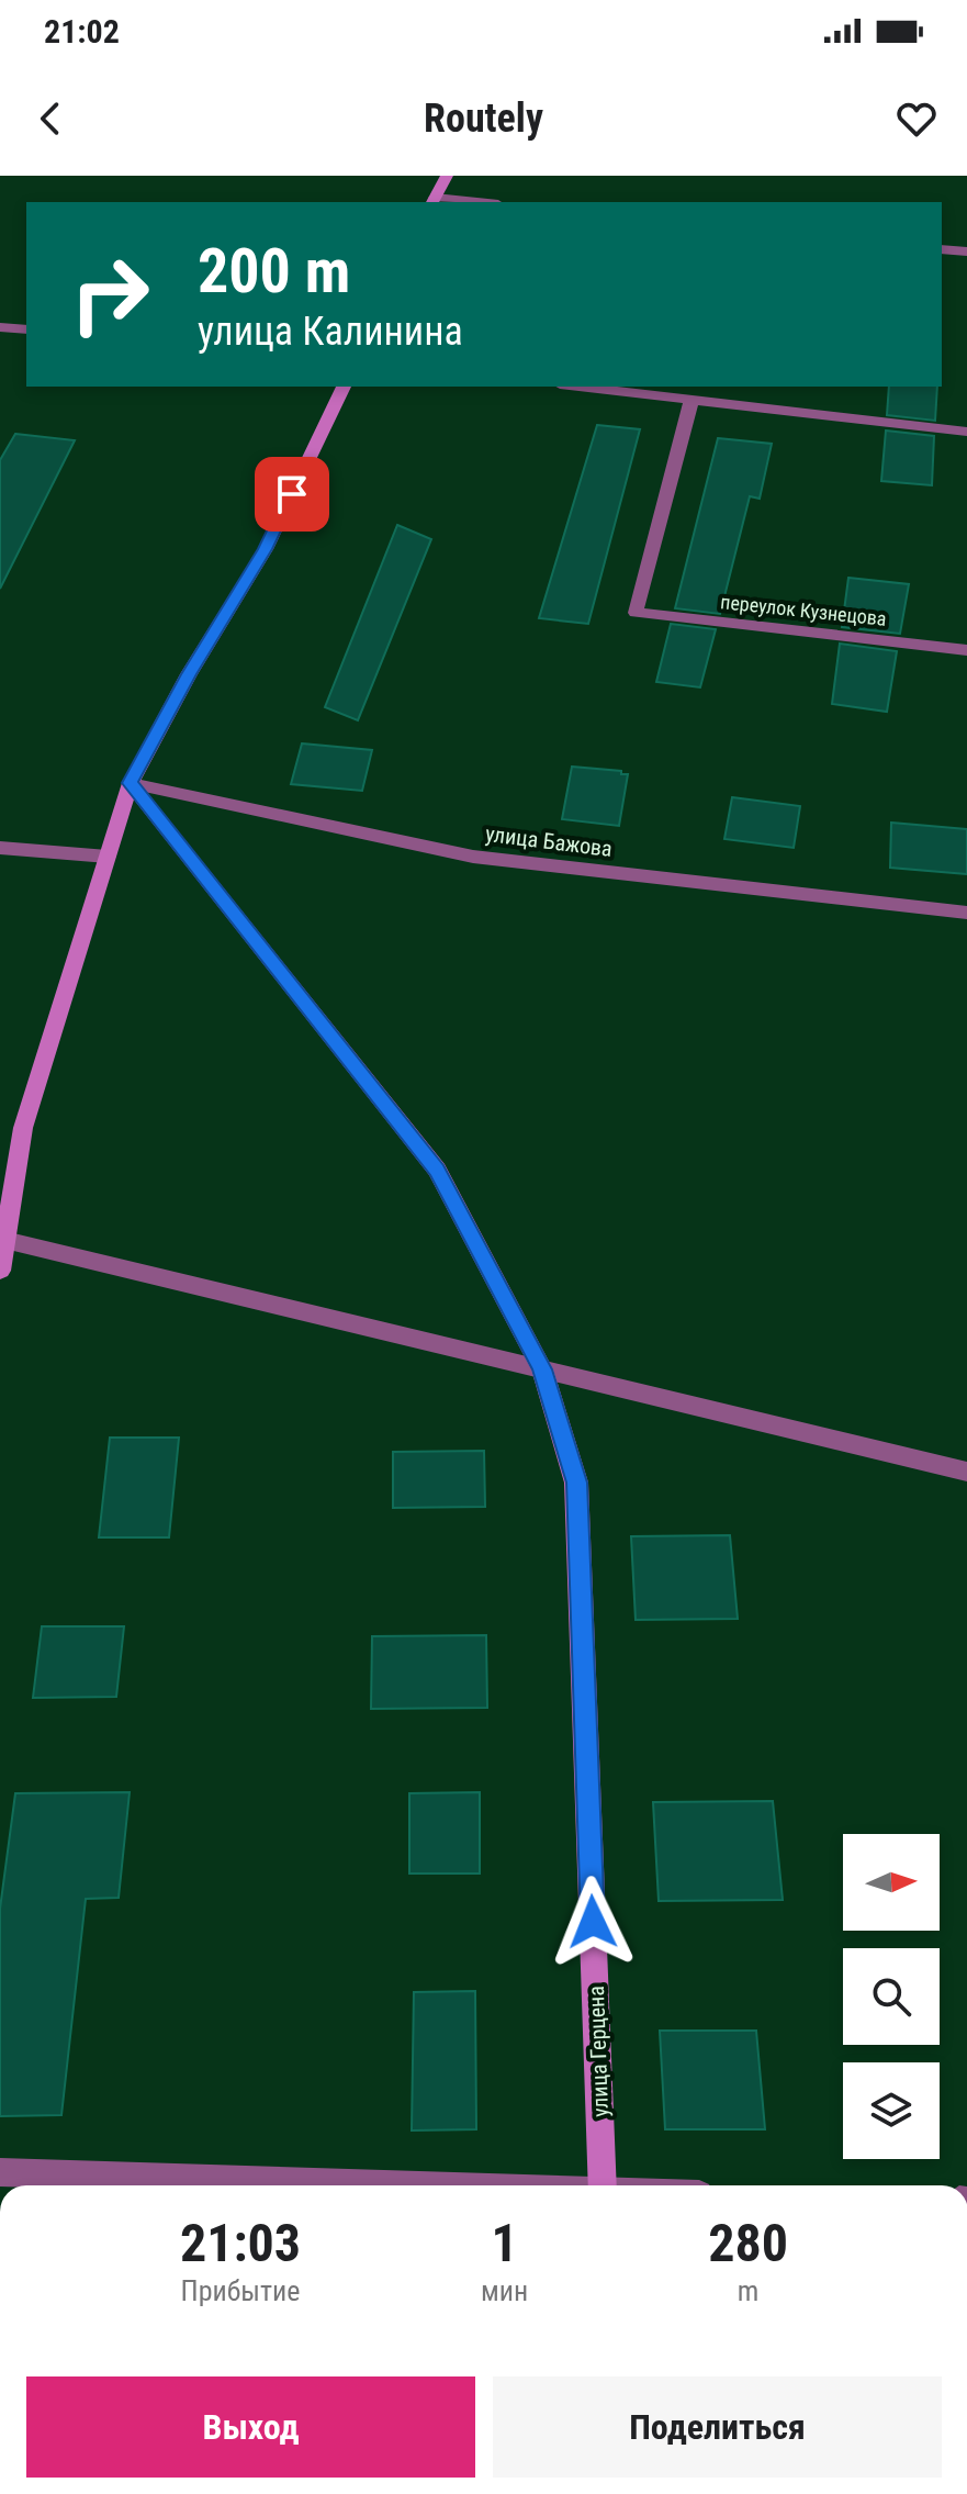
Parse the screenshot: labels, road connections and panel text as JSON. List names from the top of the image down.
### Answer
{
  "streets": {
    "street": ["переулок Кузнецова", "улица Бажова", "улица Герцена"]
  },
  "crossings": [
    ["улица Бажова", "улица Герцена"]
  ],
  "north": "right",
  "page": {
    "status": "21:02",
    "header": "Routely",
    "turn": ["200 m", "улица Калинина"],
    "eta": [
      "21:03",
      "Прибытие",
      "1",
      "мин",
      "280",
      "m"
    ],
    "buttons": ["Выход", "Поделиться"]
  }
}
